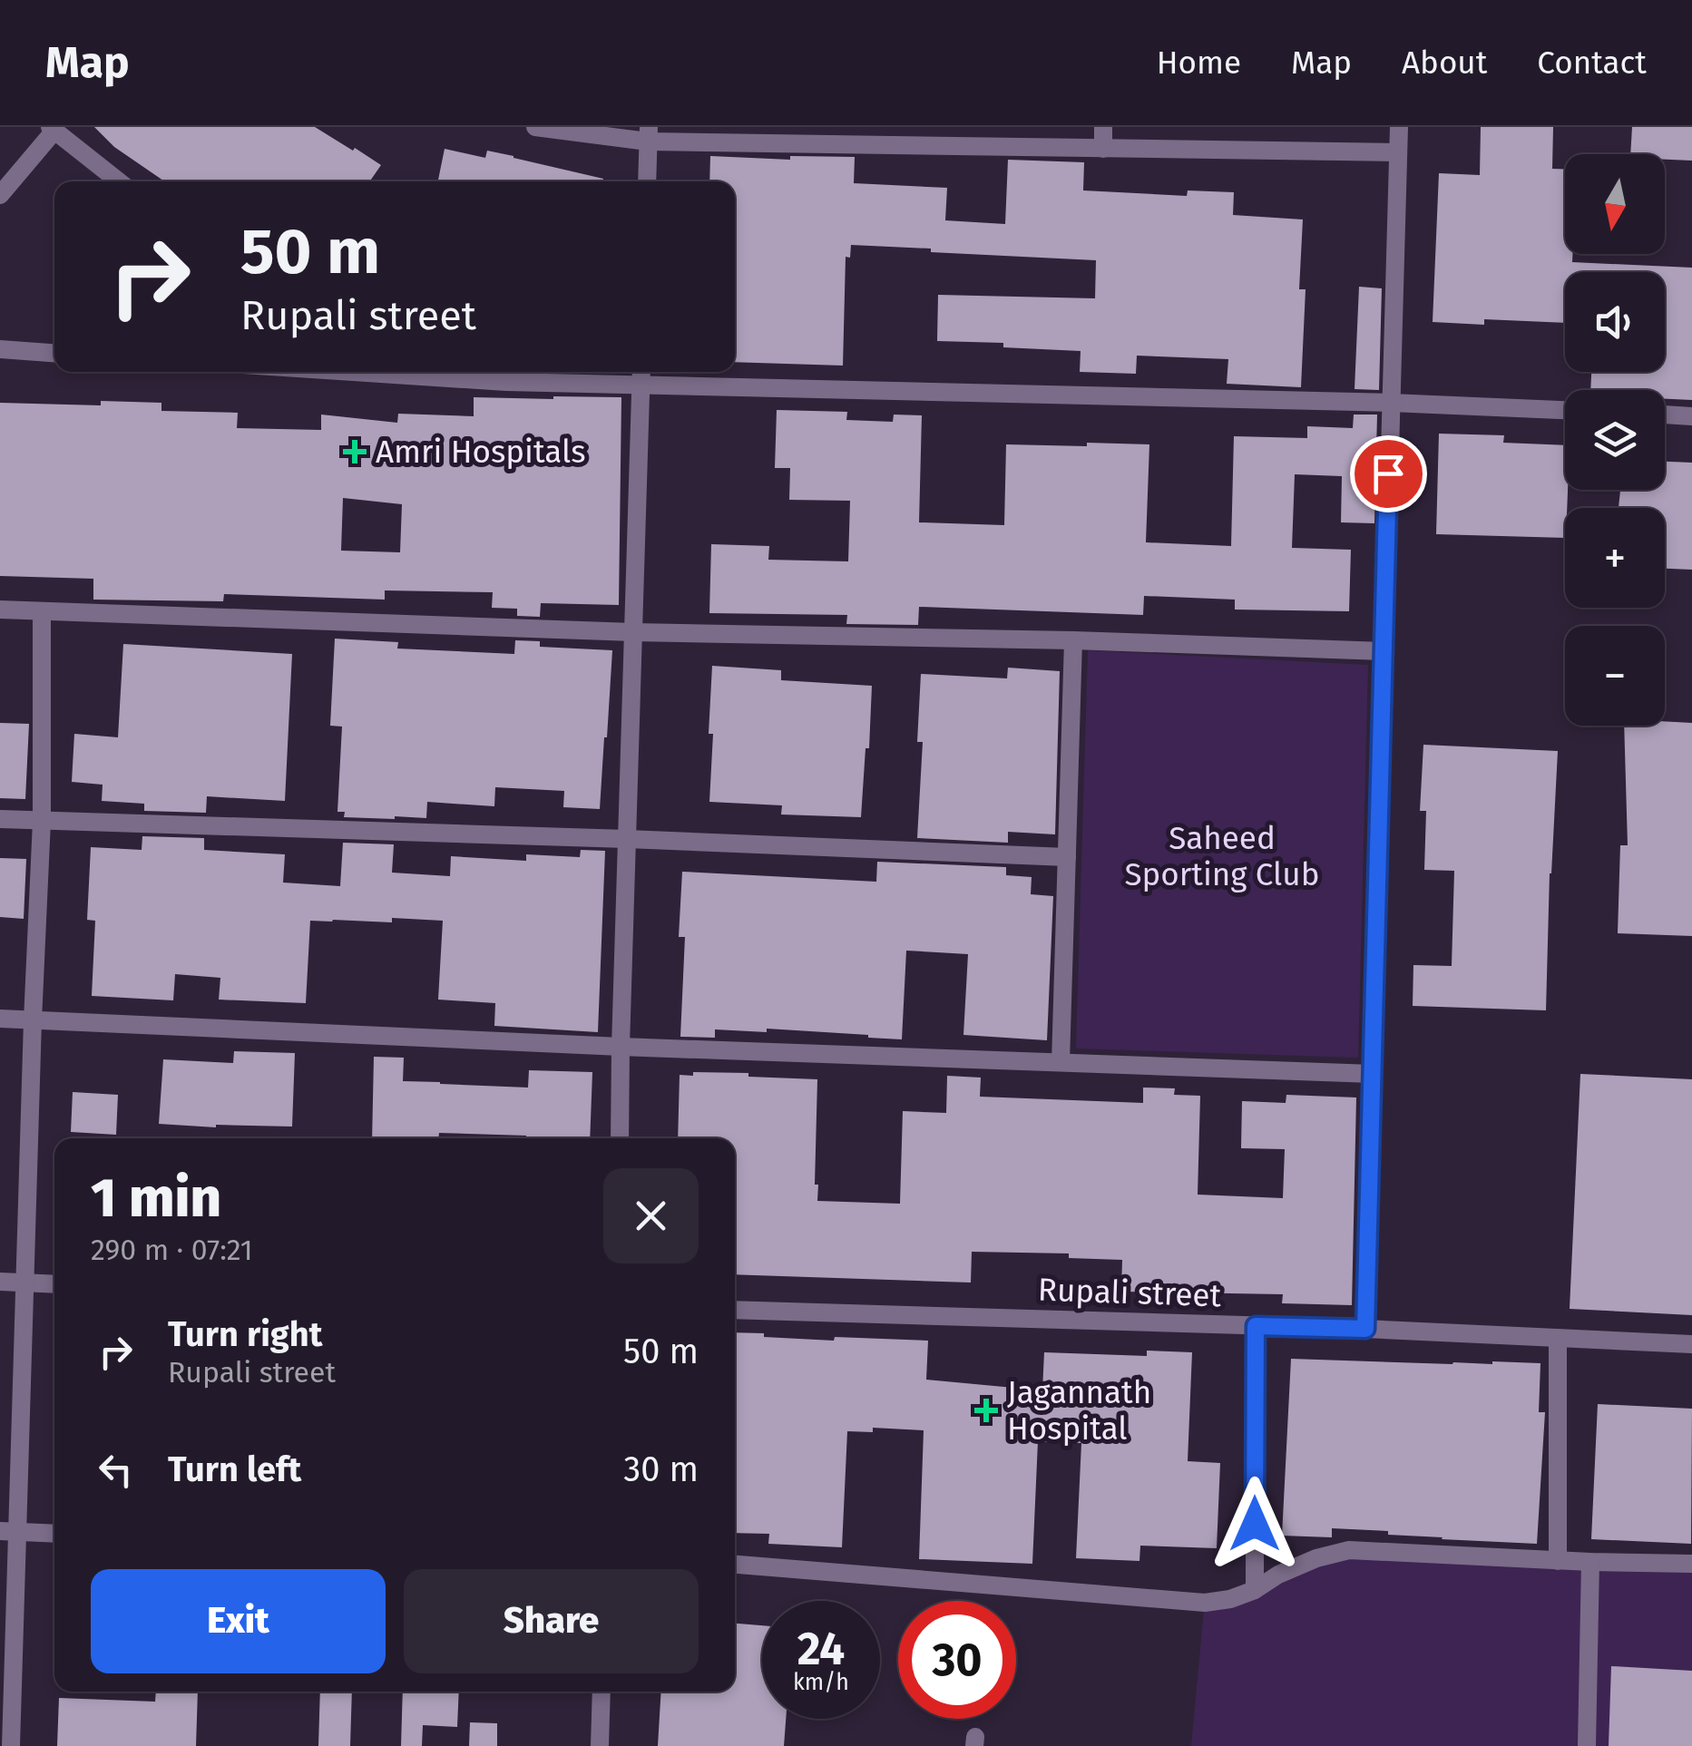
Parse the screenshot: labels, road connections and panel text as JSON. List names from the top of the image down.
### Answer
{
  "streets": {
    "street": ["Rupali street"]
  },
  "parks": ["Saheed Sporting Club"],
  "places": {
    "health": ["Amri Hospitals", "Jagannath Hospital"]
  },
  "north": "bottom",
  "page": {
    "header": "Map",
    "nav": [
      "Home",
      "Map",
      "About",
      "Contact"
    ],
    "map_buttons": ["+", "−"],
    "turn": ["50 m", "Rupali street"],
    "heading": ["1 min", "290 m · 07:21"],
    "list": [
      {
        "name": "Turn right",
        "note": "Rupali street",
        "value": "50 m"
      },
      {
        "name": "Turn left",
        "value": "30 m"
      }
    ],
    "buttons": ["Exit", "Share"],
    "speed": "24 km/h",
    "limit": "30"
  }
}
